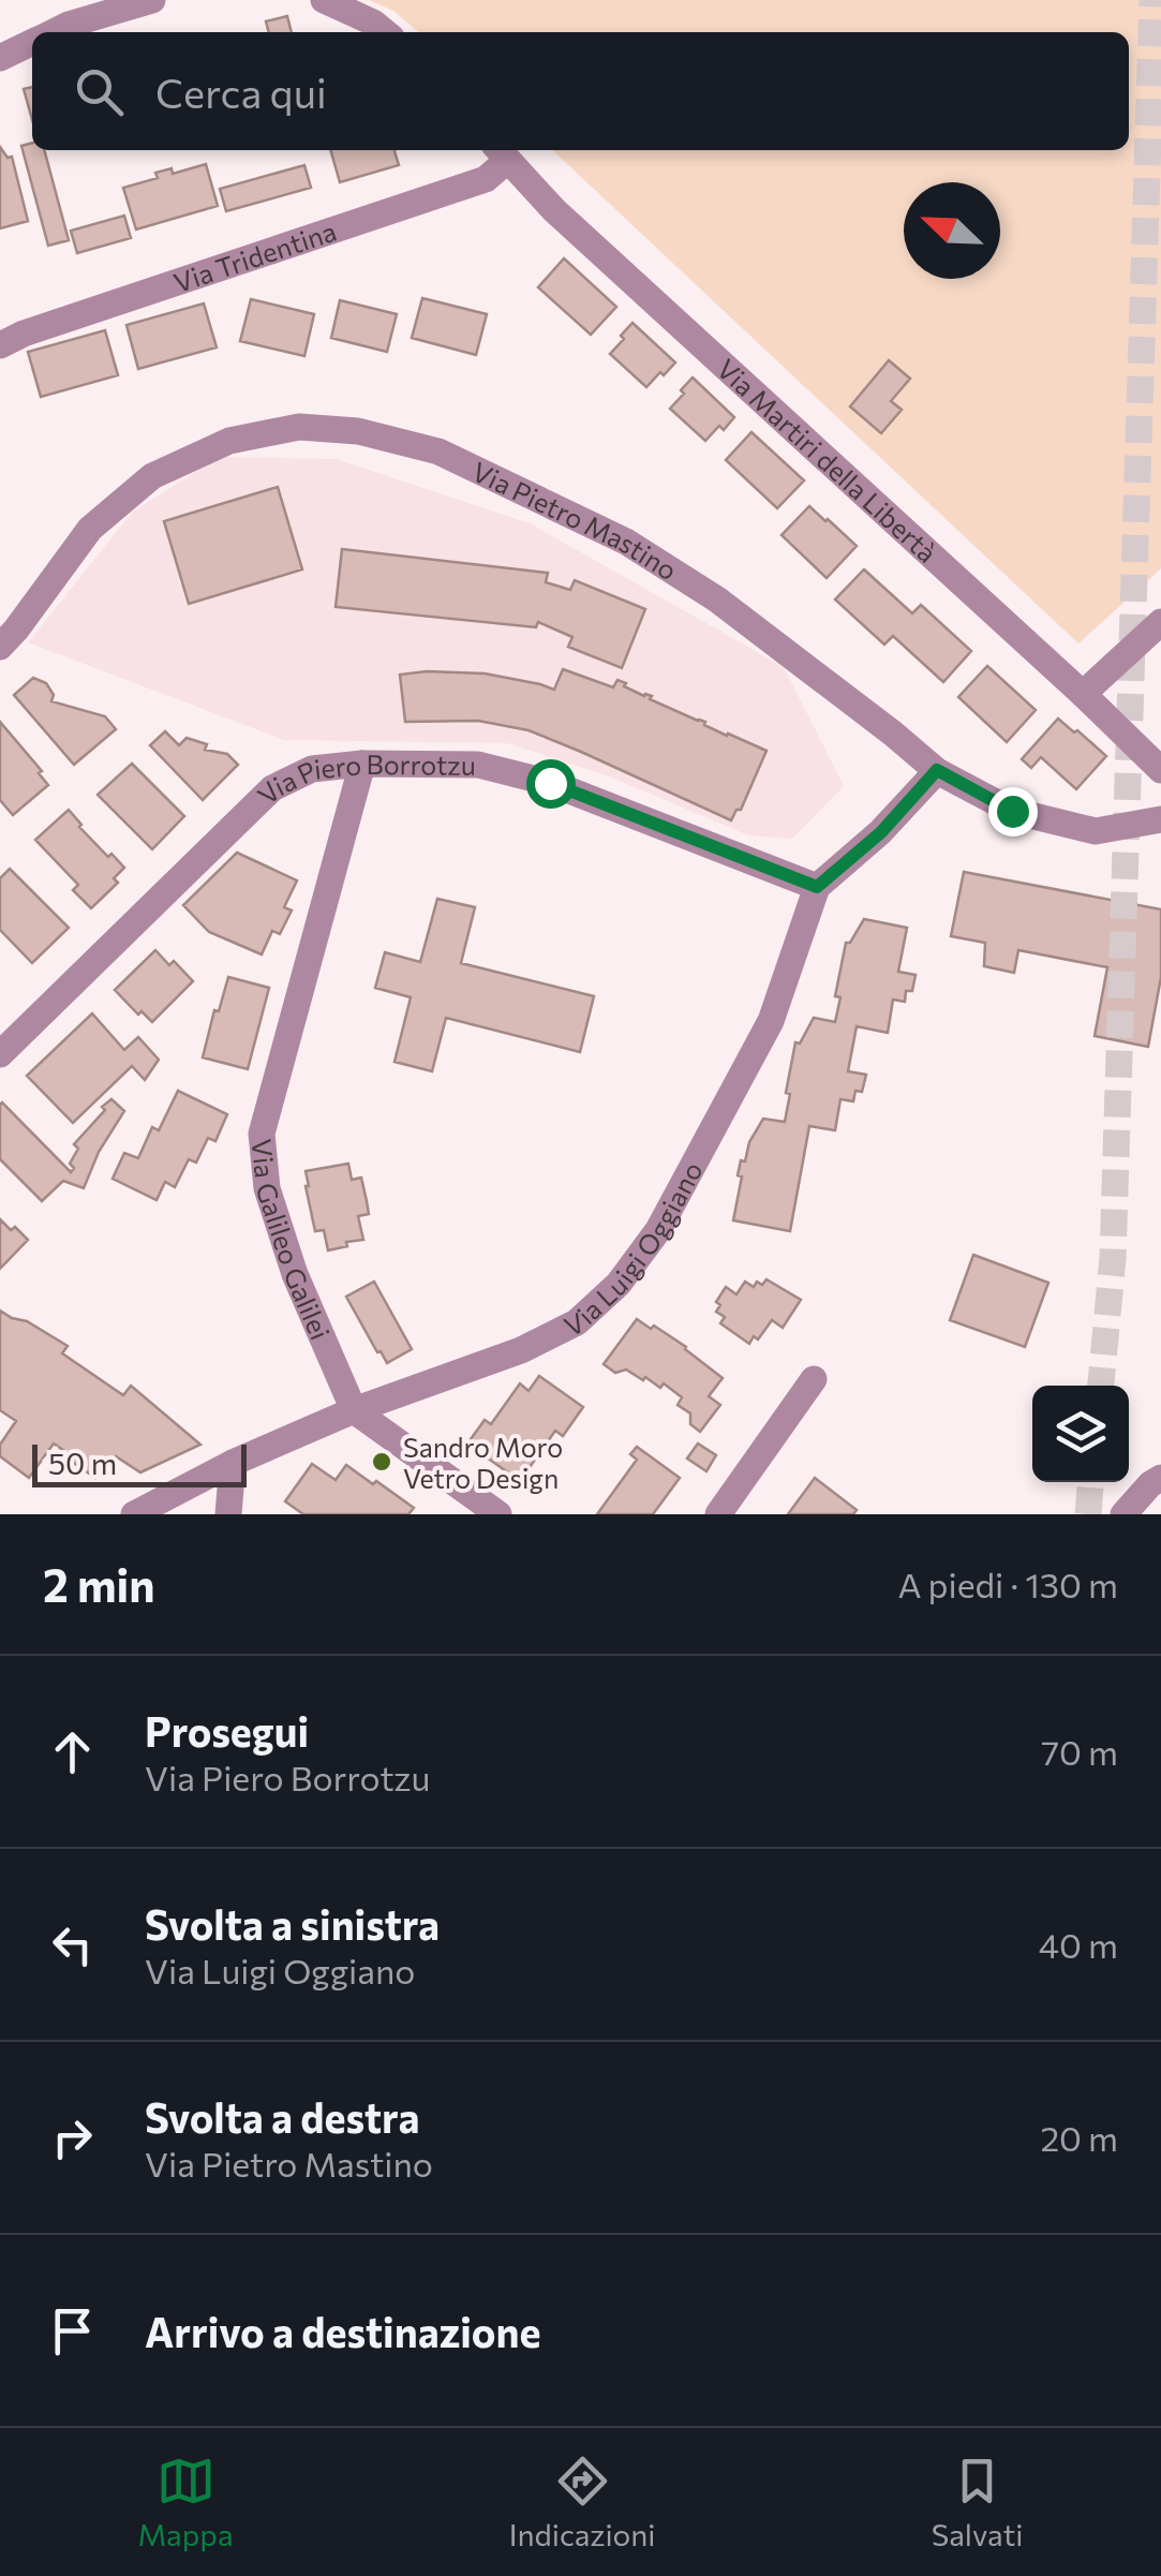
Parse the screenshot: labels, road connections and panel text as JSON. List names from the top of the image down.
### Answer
{
  "streets": {
    "street": [
      "Via Tridentina",
      "Via Martiri della Libertà",
      "Via Pietro Mastino",
      "Via Piero Borrotzu",
      "Via Galileo Galilei",
      "Via Luigi Oggiano"
    ]
  },
  "crossings": [
    ["Via Tridentina", "Via Martiri della Libertà"],
    ["Via Piero Borrotzu", "Via Galileo Galilei"],
    ["Via Piero Borrotzu", "Via Luigi Oggiano"],
    ["Via Galileo Galilei", "Via Luigi Oggiano"]
  ],
  "places": ["Sandro Moro Vetro Design"],
  "scale_bar": "50 m",
  "north": "top left",
  "page": {
    "search": "Cerca qui",
    "scale": "50 m",
    "heading": ["2 min", "A piedi · 130 m"],
    "list": [
      ["Prosegui", "Via Piero Borrotzu", "70 m"],
      ["Svolta a sinistra", "Via Luigi Oggiano", "40 m"],
      ["Svolta a destra", "Via Pietro Mastino", "20 m"],
      "Arrivo a destinazione"
    ],
    "nav": ["Mappa", "Indicazioni", "Salvati"]
  }
}
